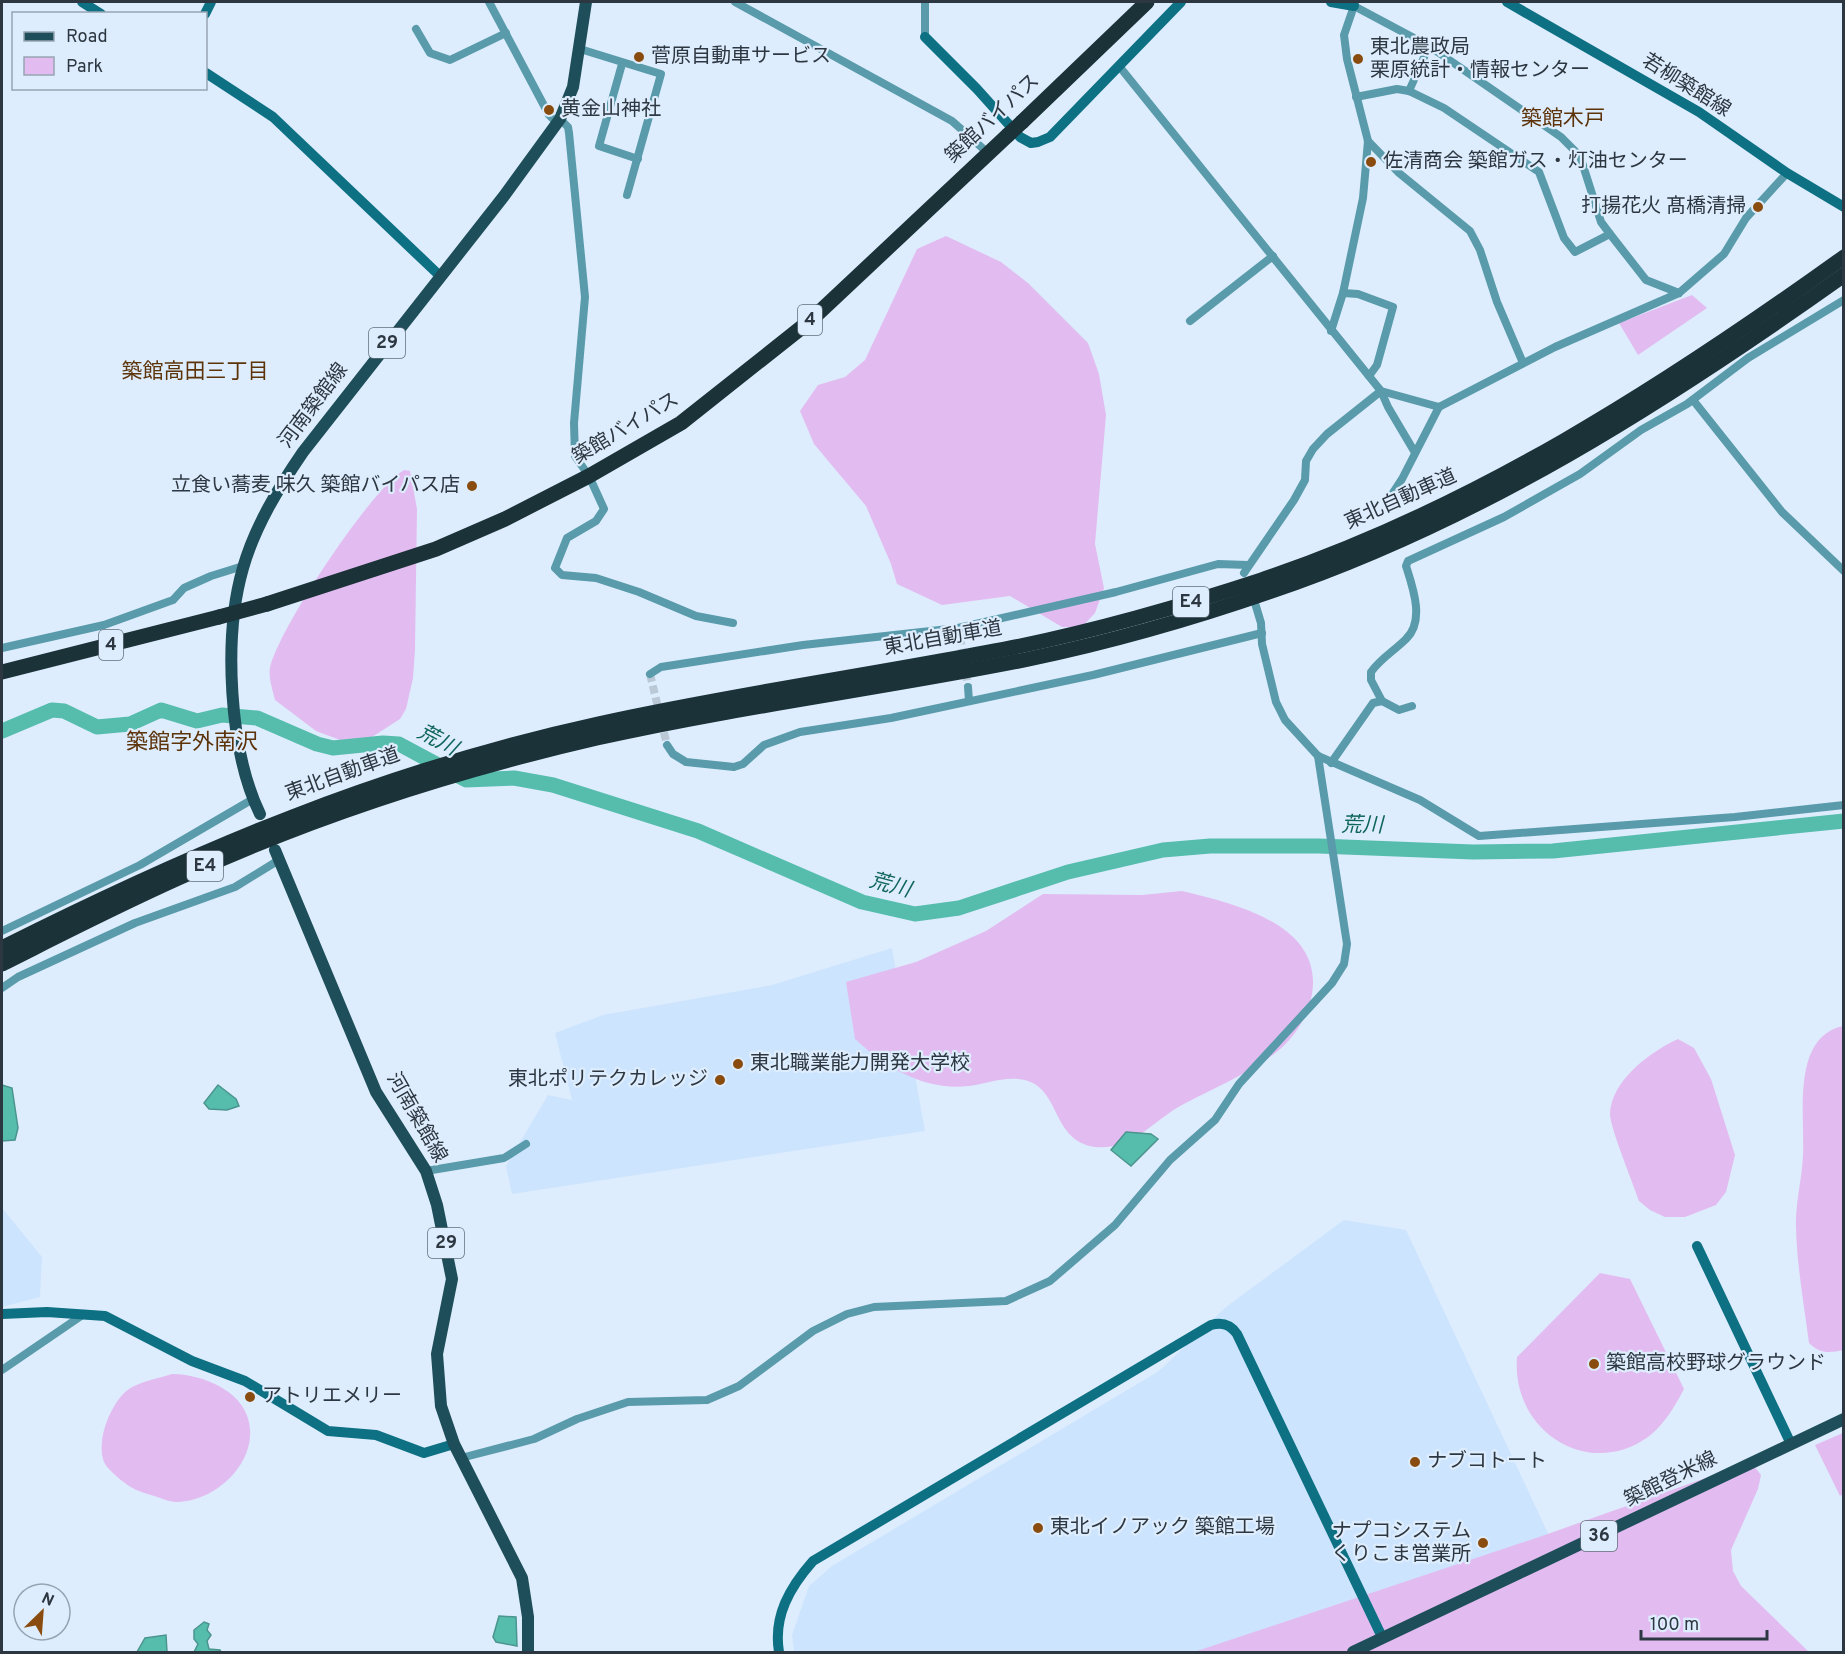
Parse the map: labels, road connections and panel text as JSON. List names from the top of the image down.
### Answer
{
  "streets": {
    "highway": [
      "築館バイパス",
      "4",
      "東北自動車道",
      "E4"
    ],
    "main road": [
      "29",
      "河南築館線",
      "築館登米線",
      "36"
    ],
    "street": ["若柳築館線"]
  },
  "districts": ["築館木戸", "築館高田三丁目", "築館字外南沢"],
  "water": ["荒川"],
  "places": [
    "菅原自動車サービス",
    "東北農政局 栗原統計・情報センター",
    "黄金山神社",
    "佐清商会 築館ガス・灯油センター",
    "打揚花火 髙橋清掃",
    "立食い蕎麦 味久 築館バイパス店",
    "東北職業能力開発大学校",
    "東北ポリテクカレッジ",
    "築館高校野球グラウンド",
    "アトリエメリー",
    "ナブコトート",
    "東北イノアック 築館工場",
    "ナプコシステム くりこま営業所"
  ],
  "legend": ["Road", "Park"],
  "scale_bar": "100 m",
  "north": "top right"
}
